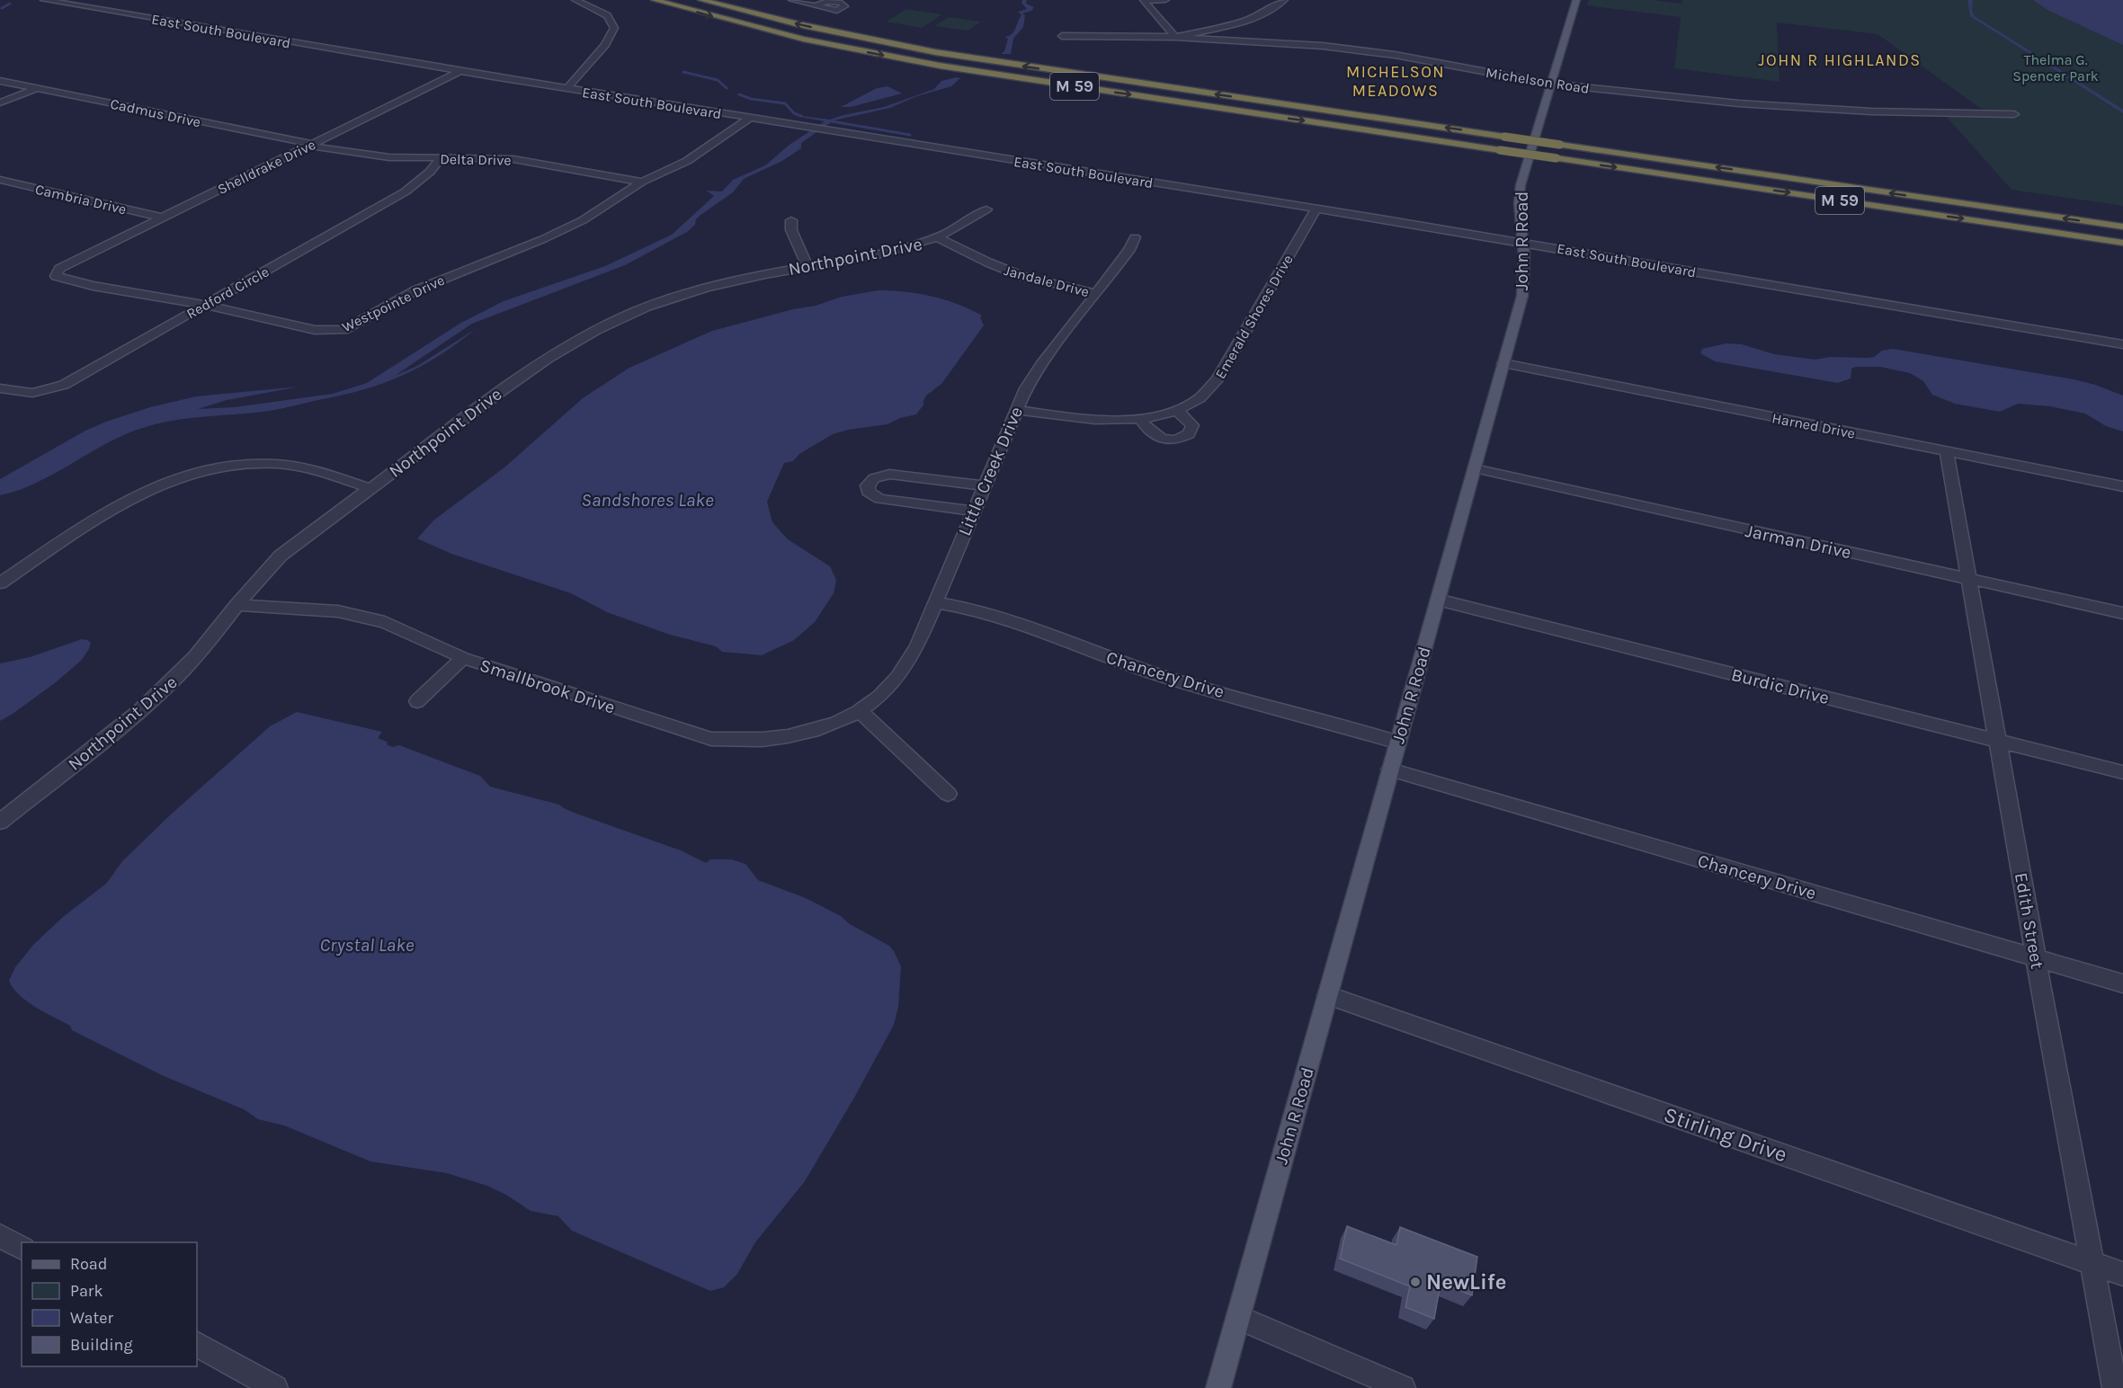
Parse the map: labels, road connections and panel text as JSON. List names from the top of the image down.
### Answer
{
  "streets": {
    "highway": ["M 59"],
    "main road": ["John R Road"],
    "street": [
      "East South Boulevard",
      "Michelson Road",
      "Cadmus Drive",
      "Delta Drive",
      "Shelldrake Drive",
      "Cambria Drive",
      "Northpoint Drive",
      "Jandale Drive",
      "Redford Circle",
      "Westpointe Drive",
      "Emerald Shores Drive",
      "Harned Drive",
      "Little Creek Drive",
      "Jarman Drive",
      "Chancery Drive",
      "Smallbrook Drive",
      "Burdic Drive",
      "Edith Street",
      "Stirling Drive"
    ]
  },
  "crossings": [
    ["East South Boulevard", "Shelldrake Drive"],
    ["East South Boulevard", "John R Road"],
    ["East South Boulevard", "Westpointe Drive"],
    ["East South Boulevard", "Emerald Shores Drive"],
    ["Michelson Road", "John R Road"],
    ["Cadmus Drive", "Delta Drive"],
    ["Cadmus Drive", "Shelldrake Drive"],
    ["Delta Drive", "Shelldrake Drive"],
    ["Delta Drive", "Redford Circle"],
    ["Delta Drive", "Westpointe Drive"],
    ["Shelldrake Drive", "Cambria Drive"],
    ["Shelldrake Drive", "Westpointe Drive"],
    ["John R Road", "Harned Drive"],
    ["John R Road", "Jarman Drive"],
    ["John R Road", "Chancery Drive"],
    ["John R Road", "Burdic Drive"],
    ["John R Road", "Stirling Drive"],
    ["Northpoint Drive", "Jandale Drive"],
    ["Northpoint Drive", "Smallbrook Drive"],
    ["Jandale Drive", "Little Creek Drive"],
    ["Redford Circle", "Westpointe Drive"],
    ["Emerald Shores Drive", "Little Creek Drive"],
    ["Harned Drive", "Edith Street"],
    ["Little Creek Drive", "Chancery Drive"],
    ["Little Creek Drive", "Smallbrook Drive"],
    ["Jarman Drive", "Edith Street"],
    ["Chancery Drive", "Edith Street"],
    ["Burdic Drive", "Edith Street"],
    ["Edith Street", "Stirling Drive"]
  ],
  "districts": ["JOHN R HIGHLANDS", "MICHELSON MEADOWS"],
  "water": ["Sandshores Lake", "Crystal Lake"],
  "parks": ["Thelma G. Spencer Park"],
  "places": ["NewLife"],
  "legend": [
    "Road",
    "Park",
    "Water",
    "Building"
  ]
}
